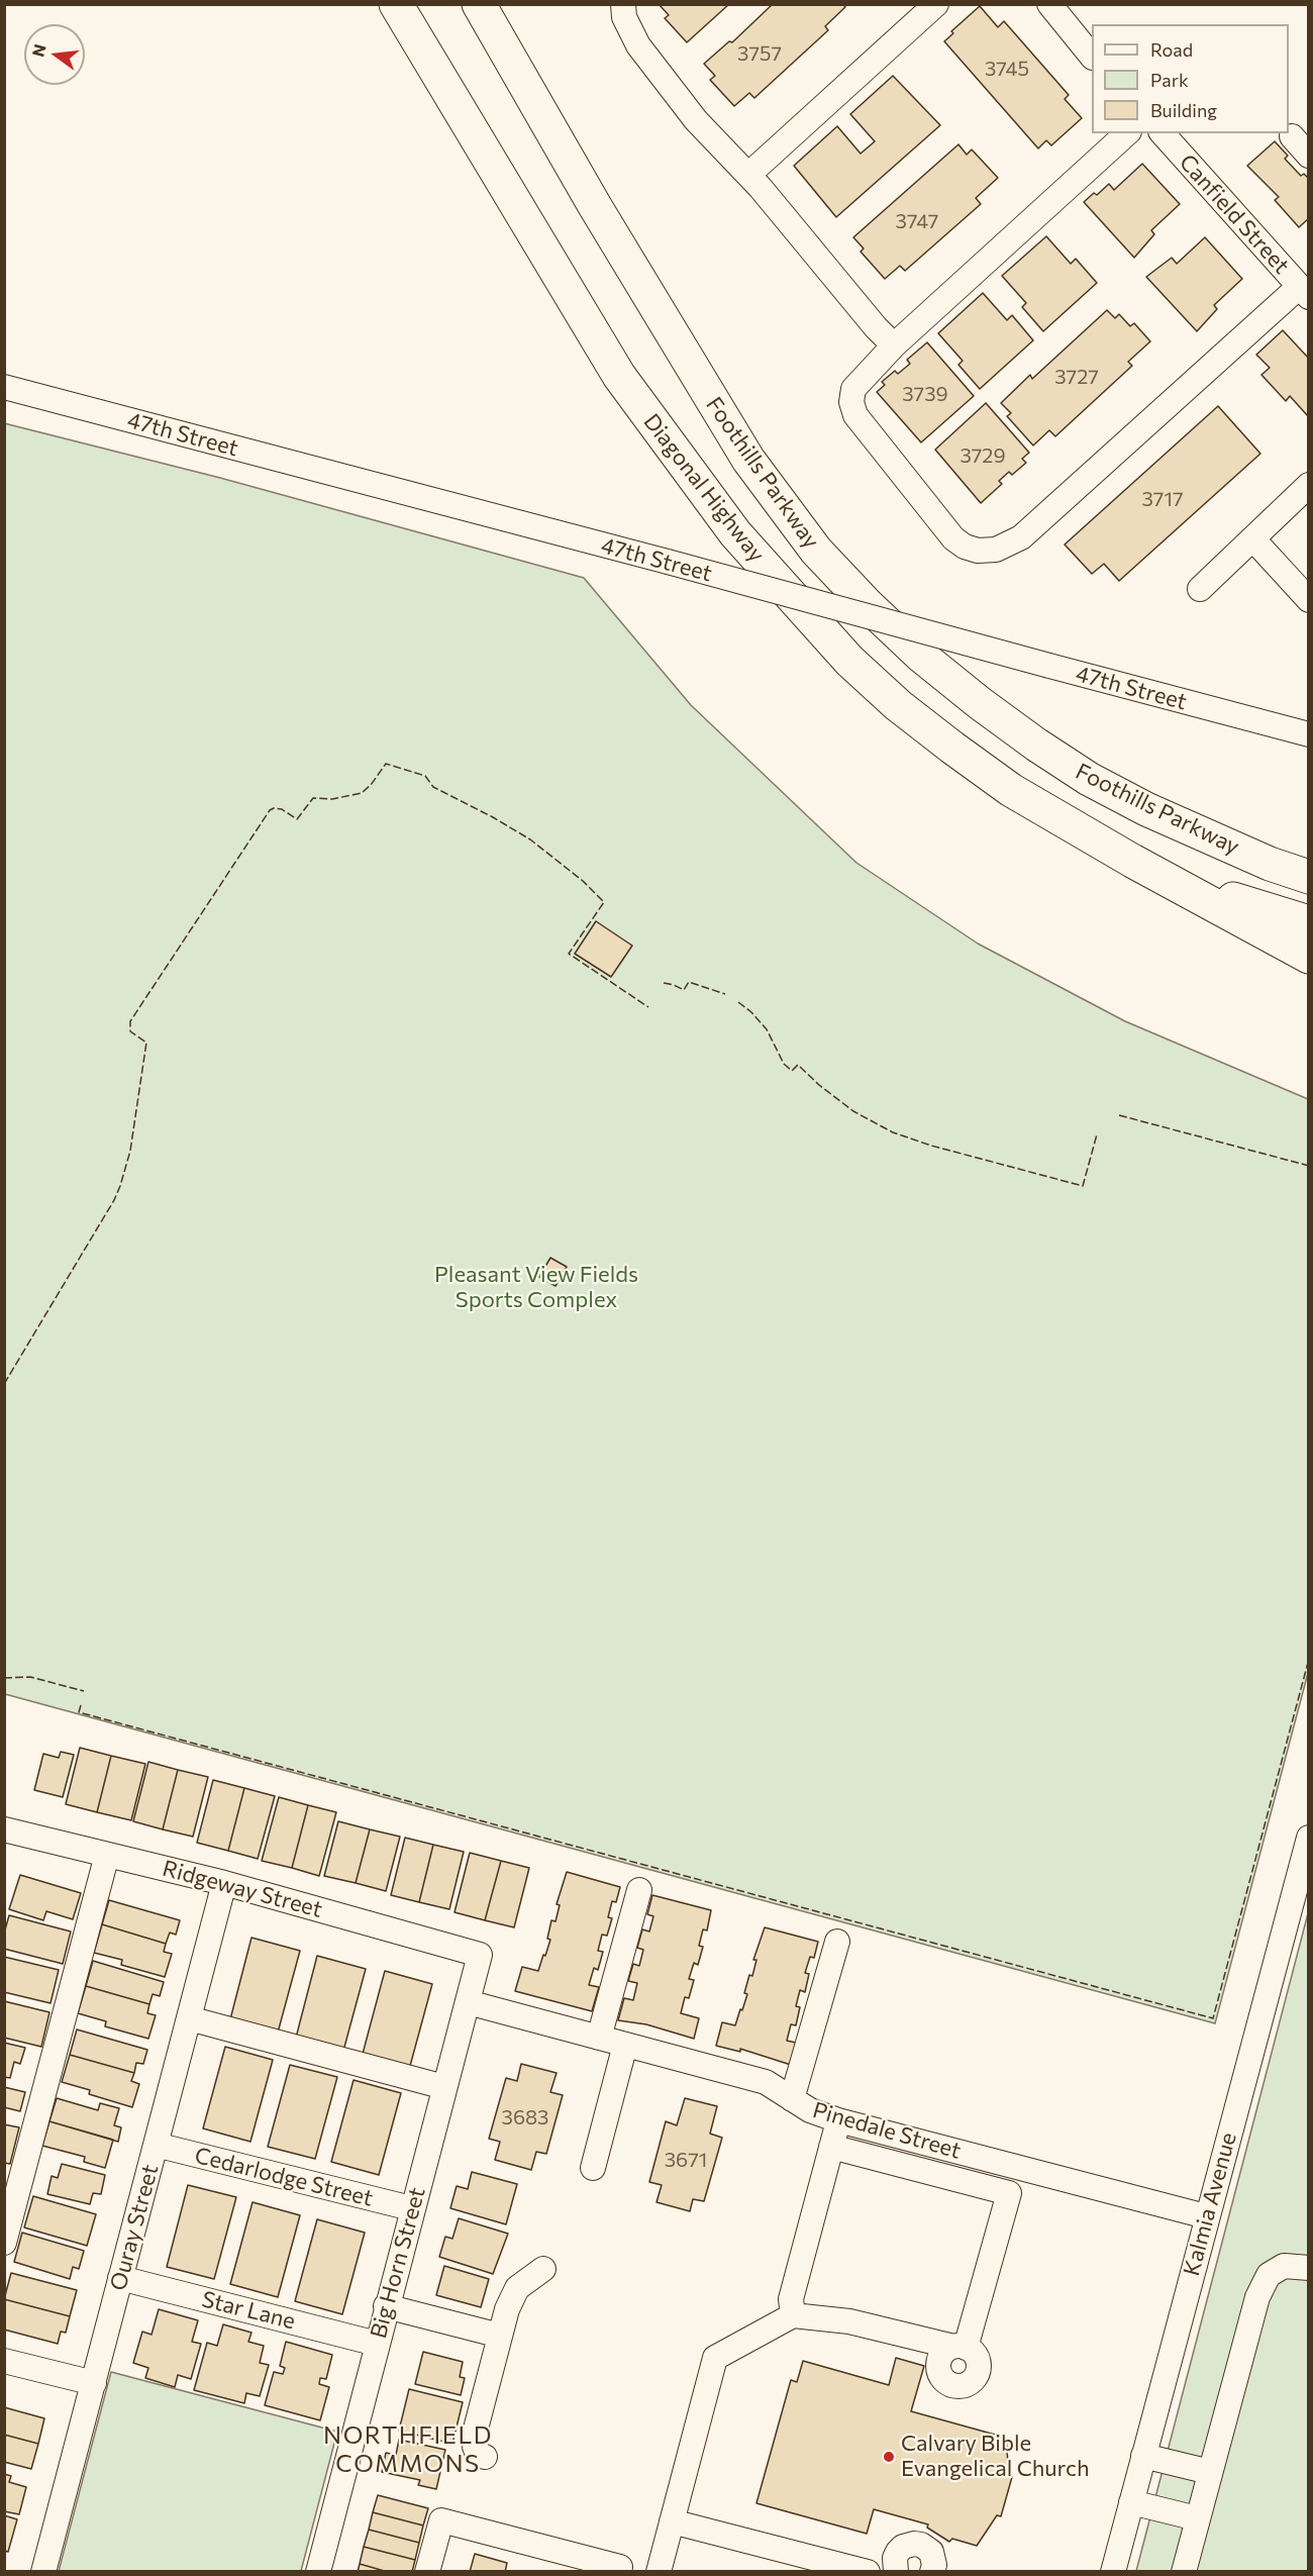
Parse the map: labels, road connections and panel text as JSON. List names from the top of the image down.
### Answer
{
  "streets": {
    "highway": ["Foothills Parkway", "Diagonal Highway"],
    "street": [
      "Canfield Street",
      "47th Street",
      "Ridgeway Street",
      "Pinedale Street",
      "Cedarlodge Street",
      "Kalmia Avenue",
      "Ouray Street",
      "Big Horn Street",
      "Star Lane"
    ]
  },
  "crossings": [
    ["Ridgeway Street", "Ouray Street"],
    ["Ridgeway Street", "Big Horn Street"],
    ["Pinedale Street", "Kalmia Avenue"],
    ["Pinedale Street", "Big Horn Street"],
    ["Cedarlodge Street", "Ouray Street"],
    ["Cedarlodge Street", "Big Horn Street"],
    ["Ouray Street", "Star Lane"],
    ["Big Horn Street", "Star Lane"]
  ],
  "districts": ["NORTHFIELD COMMONS"],
  "parks": ["Pleasant View Fields Sports Complex"],
  "places": ["Calvary Bible Evangelical Church"],
  "house_numbers": [
    "3757",
    "3745",
    "3747",
    "3727",
    "3739",
    "3729",
    "3717",
    "3683",
    "3671"
  ],
  "legend": ["Road", "Park", "Building"],
  "north": "left"
}
